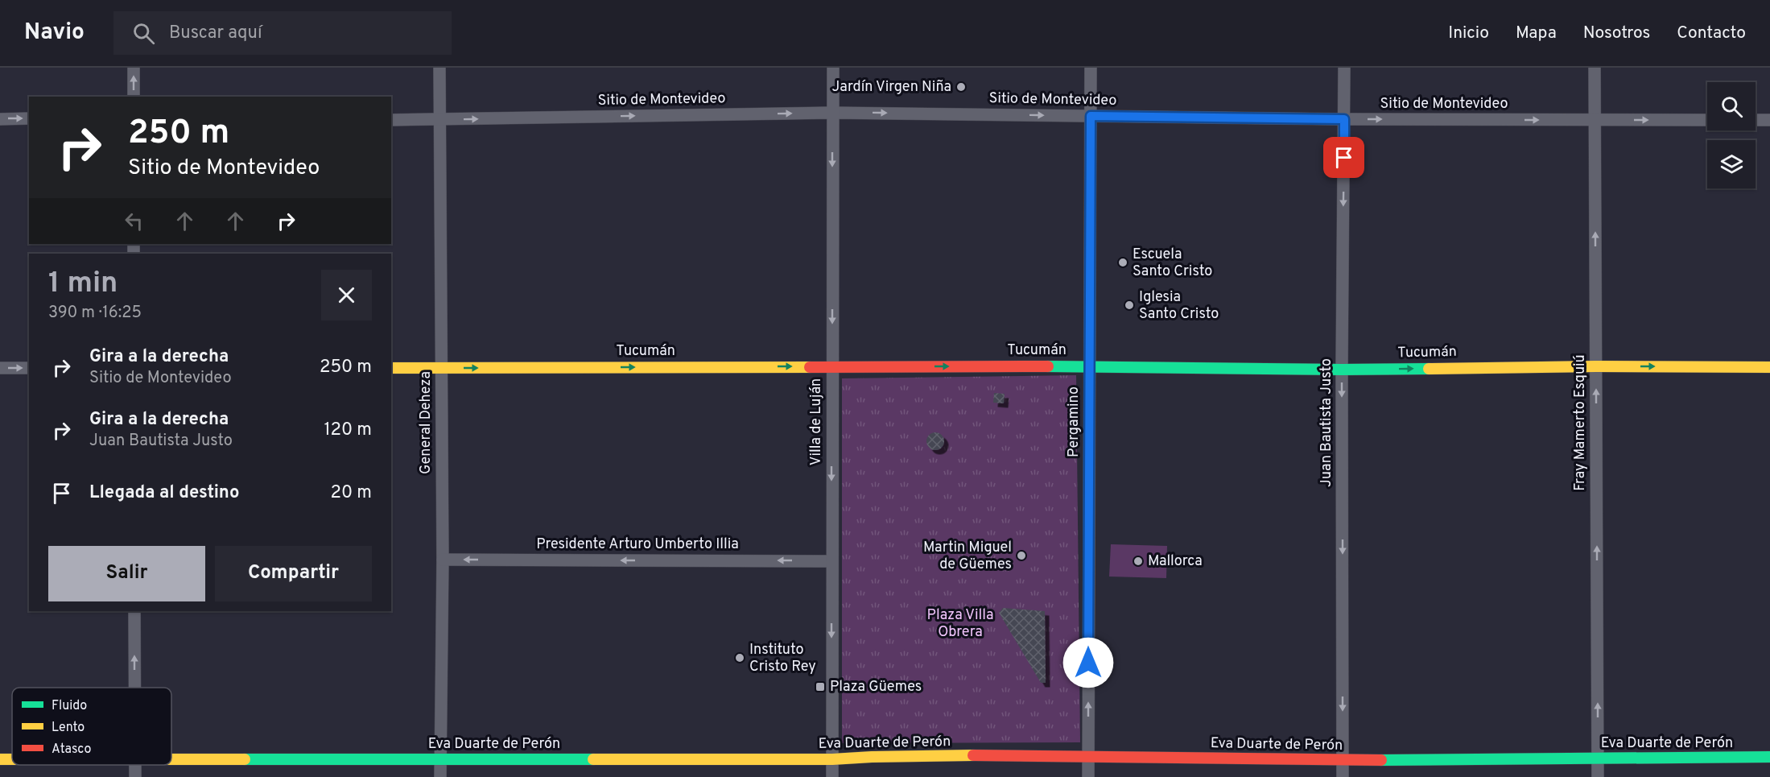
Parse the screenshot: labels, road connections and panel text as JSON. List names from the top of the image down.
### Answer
{
  "streets": {
    "main road": ["Tucumán", "Eva Duarte de Perón"],
    "street": [
      "Sitio de Montevideo",
      "Villa de Luján",
      "Pergamino",
      "General Deheza",
      "Juan Bautista Justo",
      "Fray Mamerto Esquiú",
      "Presidente Arturo Umberto Illia"
    ]
  },
  "crossings": [
    ["Sitio de Montevideo", "Villa de Luján"],
    ["Sitio de Montevideo", "Pergamino"],
    ["Sitio de Montevideo", "General Deheza"],
    ["Sitio de Montevideo", "Juan Bautista Justo"],
    ["Sitio de Montevideo", "Fray Mamerto Esquiú"],
    ["Tucumán", "Villa de Luján"],
    ["Tucumán", "Pergamino"],
    ["Tucumán", "General Deheza"],
    ["Tucumán", "Juan Bautista Justo"],
    ["Tucumán", "Fray Mamerto Esquiú"],
    ["Villa de Luján", "Presidente Arturo Umberto Illia"],
    ["Villa de Luján", "Eva Duarte de Perón"],
    ["Pergamino", "Eva Duarte de Perón"],
    ["General Deheza", "Presidente Arturo Umberto Illia"],
    ["General Deheza", "Eva Duarte de Perón"],
    ["Juan Bautista Justo", "Eva Duarte de Perón"],
    ["Fray Mamerto Esquiú", "Eva Duarte de Perón"]
  ],
  "one_way": [
    "Sitio de Montevideo",
    "Tucumán",
    "Villa de Luján",
    "Pergamino",
    "Juan Bautista Justo",
    "Fray Mamerto Esquiú",
    "Presidente Arturo Umberto Illia"
  ],
  "parks": ["Plaza Villa Obrera"],
  "places": {
    "other": [
      "Jardín Virgen Niña",
      "Escuela Santo Cristo",
      "Iglesia Santo Cristo",
      "Martin Miguel de Güemes",
      "Mallorca",
      "Instituto Cristo Rey"
    ],
    "transit": ["Plaza Güemes"]
  },
  "legend": ["Fluido", "Lento", "Atasco"],
  "page": {
    "header": "Navio",
    "search": "Buscar aquí",
    "nav": [
      "Inicio",
      "Mapa",
      "Nosotros",
      "Contacto"
    ],
    "turn": ["250 m", "Sitio de Montevideo"],
    "heading": ["1 min", "390 m · 16:25"],
    "list": [
      {
        "name": "Gira a la derecha",
        "note": "Sitio de Montevideo",
        "value": "250 m"
      },
      {
        "name": "Gira a la derecha",
        "note": "Juan Bautista Justo",
        "value": "120 m"
      },
      {
        "name": "Llegada al destino",
        "value": "20 m"
      }
    ],
    "buttons": ["Salir", "Compartir"]
  }
}
